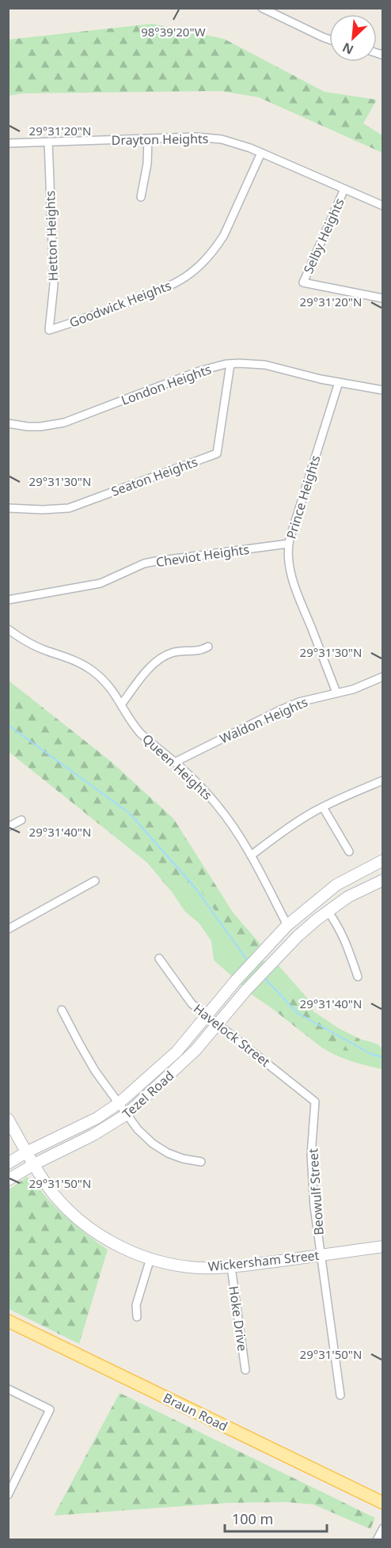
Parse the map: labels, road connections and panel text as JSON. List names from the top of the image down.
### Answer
{
  "streets": {
    "main road": ["Tezel Road", "Wickersham Street", "Braun Road"],
    "street": [
      "Drayton Heights",
      "Hetton Heights",
      "Selby Heights",
      "Goodwick Heights",
      "London Heights",
      "Seaton Heights",
      "Prince Heights",
      "Cheviot Heights",
      "Waldon Heights",
      "Queen Heights",
      "Havelock Street",
      "Beowulf Street",
      "Hoke Drive"
    ]
  },
  "crossings": [
    ["Drayton Heights", "Hetton Heights"],
    ["Drayton Heights", "Selby Heights"],
    ["Drayton Heights", "Goodwick Heights"],
    ["Hetton Heights", "Goodwick Heights"],
    ["London Heights", "Seaton Heights"],
    ["London Heights", "Prince Heights"],
    ["Prince Heights", "Cheviot Heights"],
    ["Prince Heights", "Waldon Heights"],
    ["Waldon Heights", "Queen Heights"],
    ["Queen Heights", "Tezel Road"],
    ["Havelock Street", "Tezel Road"],
    ["Havelock Street", "Beowulf Street"],
    ["Tezel Road", "Wickersham Street"],
    ["Beowulf Street", "Wickersham Street"],
    ["Wickersham Street", "Hoke Drive"]
  ],
  "scale_bar": "100 m",
  "north": "bottom left",
  "coordinates": [
    "98°39'20\"W",
    "29°31'20\"N",
    "29°31'30\"N",
    "29°31'40\"N",
    "29°31'50\"N"
  ]
}
